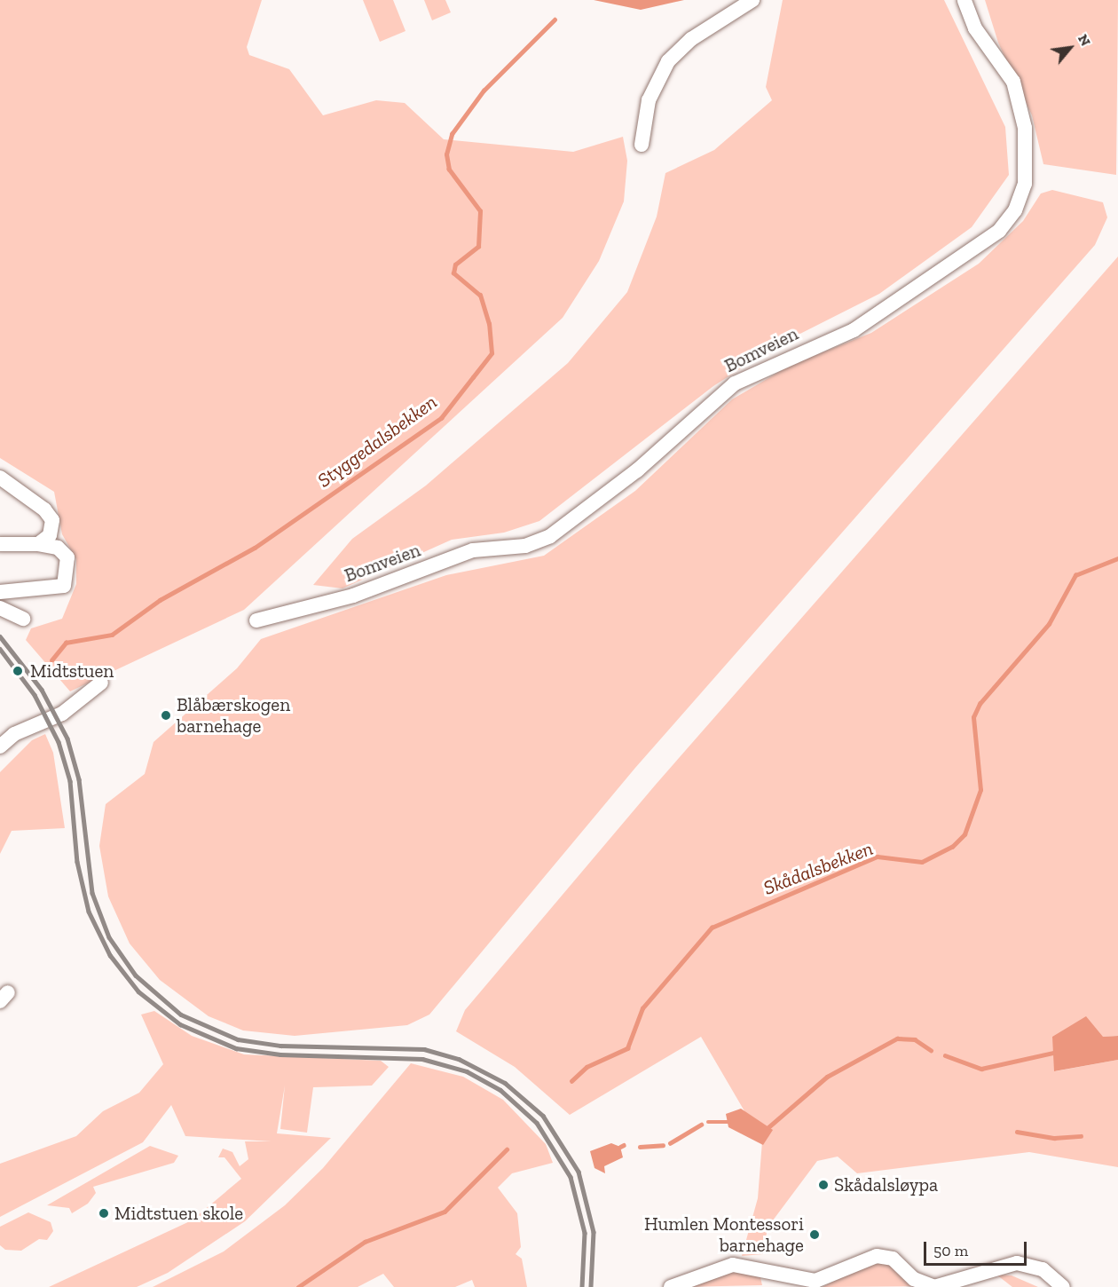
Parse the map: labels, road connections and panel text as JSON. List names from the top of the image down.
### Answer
{
  "streets": {
    "street": ["Bomveien"]
  },
  "water": ["Styggedalsbekken", "Skådalsbekken"],
  "places": [
    "Midtstuen",
    "Blåbærskogen barnehage",
    "Skådalsløypa",
    "Midtstuen skole",
    "Humlen Montessori barnehage"
  ],
  "scale_bar": "50 m",
  "north": "top right"
}
